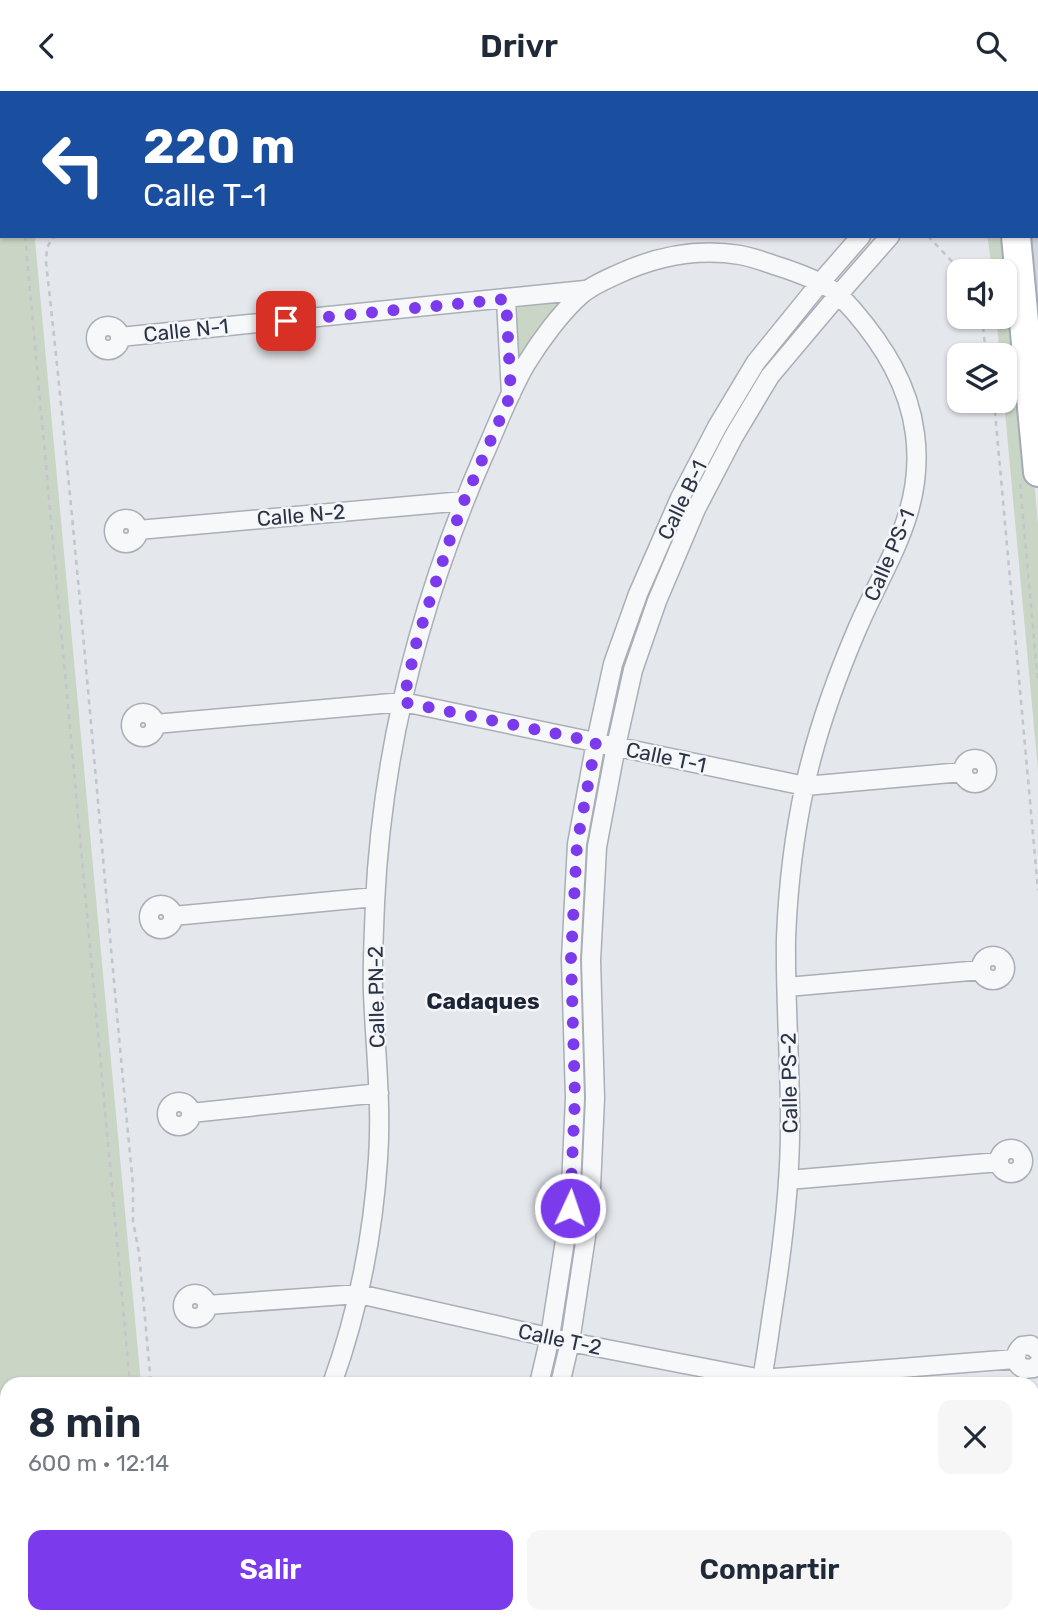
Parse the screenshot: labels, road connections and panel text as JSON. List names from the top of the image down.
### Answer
{
  "streets": {
    "street": [
      "Calle N-1",
      "Calle B-1",
      "Calle N-2",
      "Calle PS-1",
      "Calle T-1",
      "Calle PN-2",
      "Calle PS-2",
      "Calle T-2"
    ]
  },
  "crossings": [
    ["Calle N-1", "Calle PS-1"],
    ["Calle N-1", "Calle PN-2"],
    ["Calle B-1", "Calle PS-1"],
    ["Calle B-1", "Calle T-1"],
    ["Calle B-1", "Calle T-2"],
    ["Calle N-2", "Calle PN-2"],
    ["Calle PS-1", "Calle T-1"],
    ["Calle PS-1", "Calle PN-2"],
    ["Calle PS-1", "Calle PS-2"],
    ["Calle T-1", "Calle PN-2"],
    ["Calle T-1", "Calle PS-2"],
    ["Calle PN-2", "Calle T-2"]
  ],
  "districts": ["Cadaques"],
  "page": {
    "header": "Drivr",
    "turn": ["220 m", "Calle T-1"],
    "heading": ["8 min", "600 m · 12:14"],
    "buttons": ["Salir", "Compartir"]
  }
}
